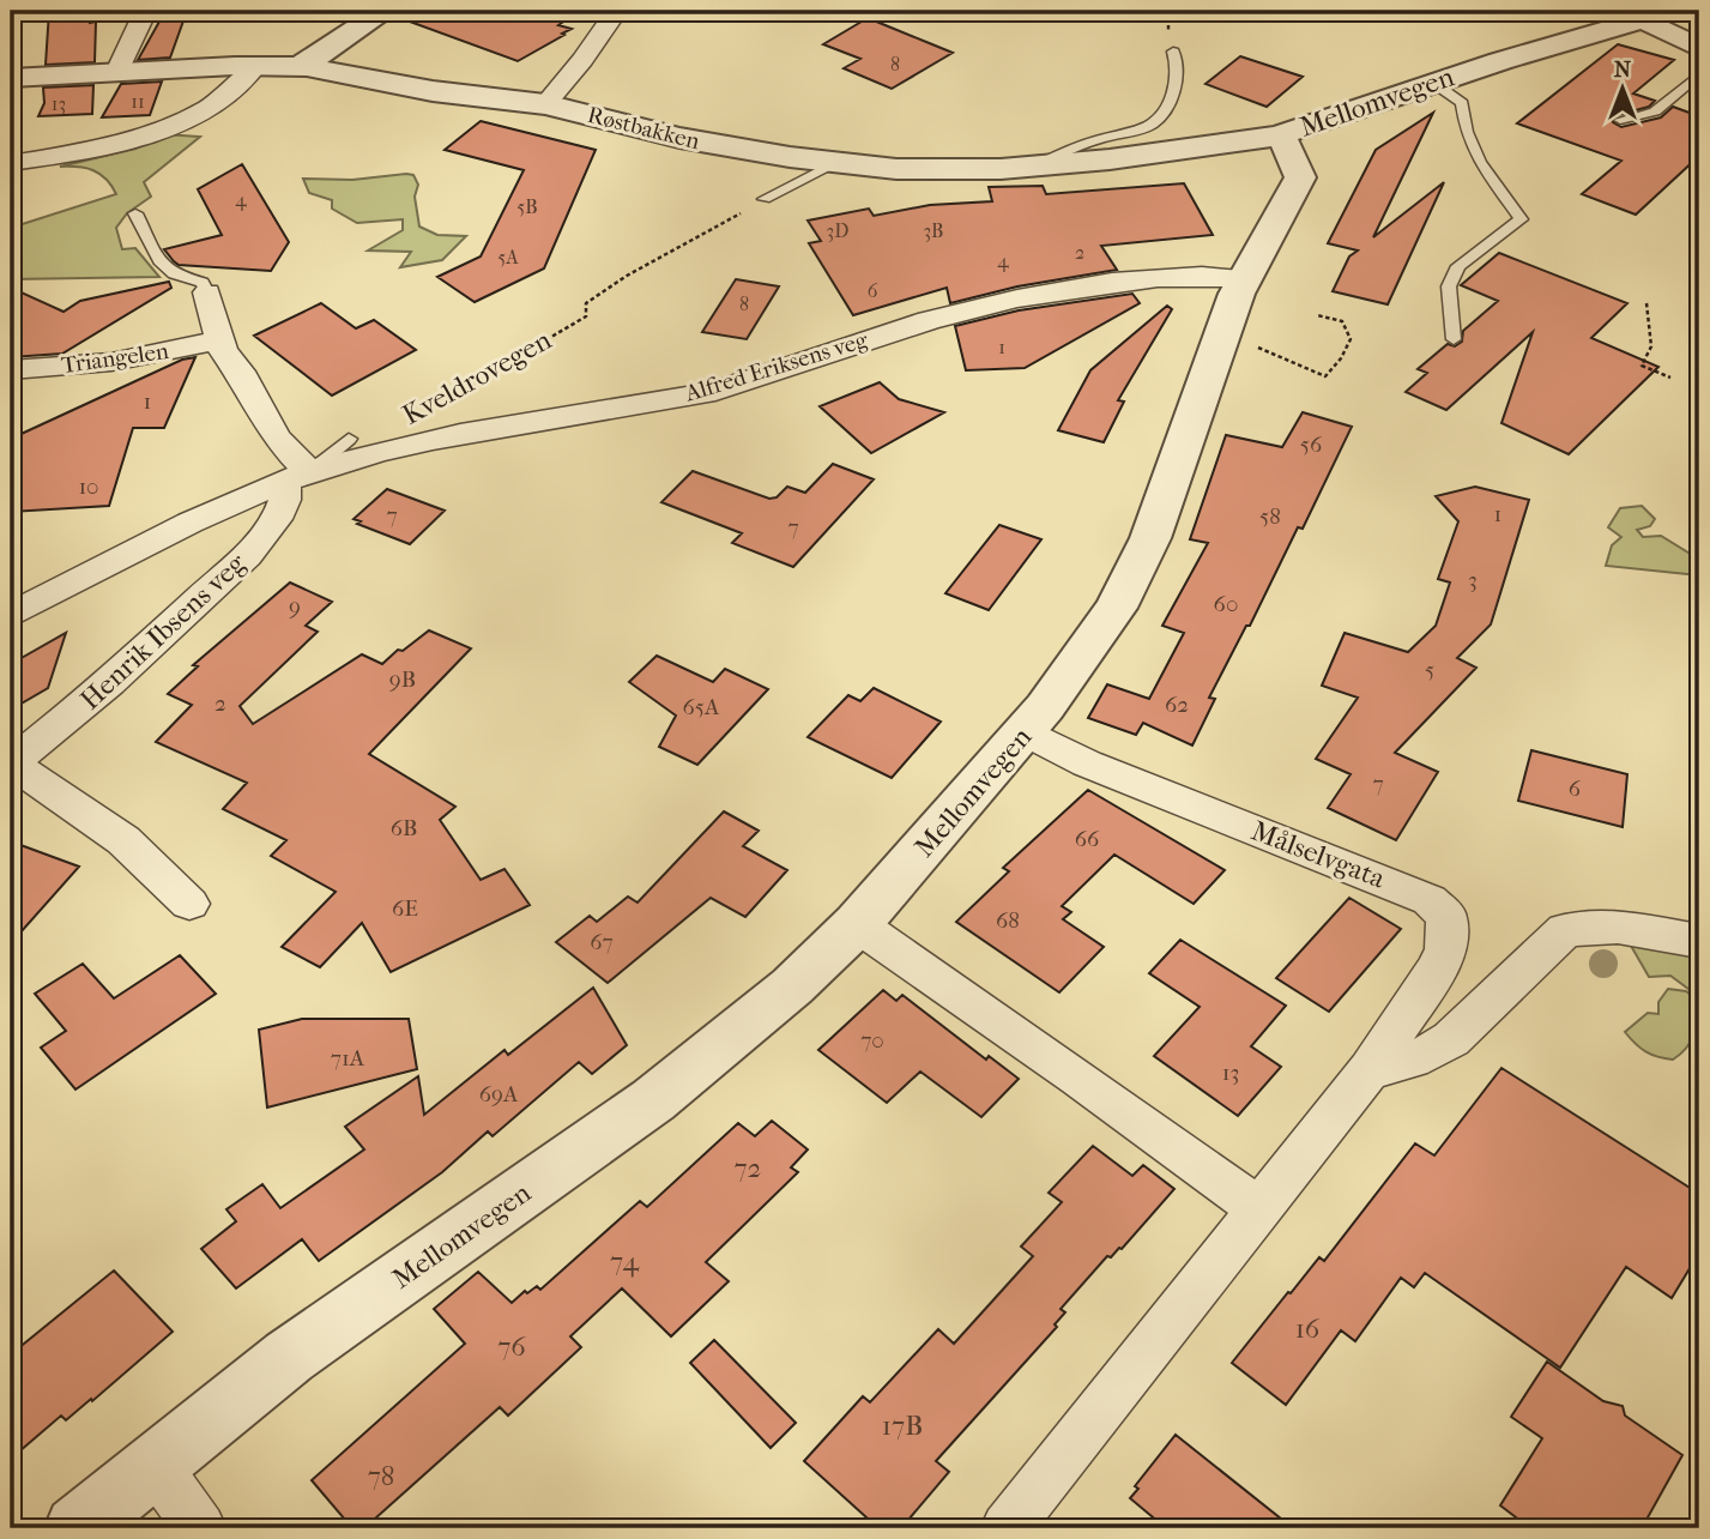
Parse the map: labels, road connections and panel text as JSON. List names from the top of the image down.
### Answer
{
  "streets": {
    "street": [
      "Mellomvegen",
      "Røstbakken",
      "Triangelen",
      "Alfred Eriksens veg",
      "Henrik Ibsens veg",
      "Målselvgata"
    ],
    "path": ["Kveldrovegen"]
  },
  "crossings": [
    ["Mellomvegen", "Røstbakken"],
    ["Mellomvegen", "Alfred Eriksens veg"],
    ["Mellomvegen", "Målselvgata"],
    ["Alfred Eriksens veg", "Henrik Ibsens veg"]
  ],
  "house_numbers": [
    "8",
    "11",
    "13",
    "4",
    "5B",
    "3D",
    "3B",
    "2",
    "5A",
    "4",
    "6",
    "8",
    "1",
    "1",
    "56",
    "10",
    "1",
    "7",
    "58",
    "7",
    "3",
    "60",
    "9",
    "5",
    "9B",
    "2",
    "62",
    "65A",
    "7",
    "6",
    "6B",
    "66",
    "6E",
    "68",
    "67",
    "70",
    "71A",
    "13",
    "69A",
    "72",
    "74",
    "16",
    "76",
    "17B",
    "78"
  ],
  "north": "top"
}
